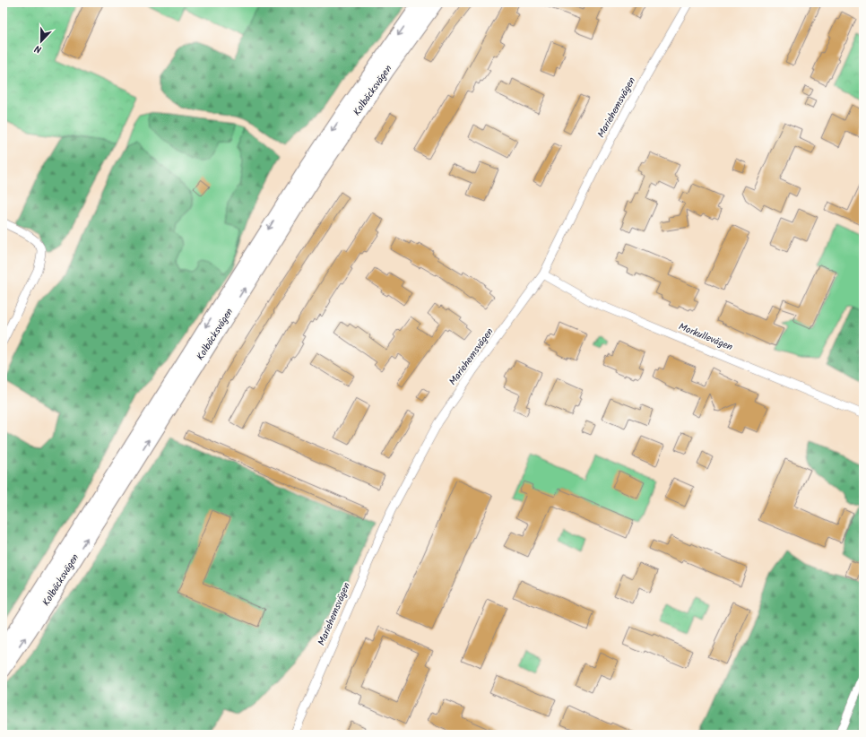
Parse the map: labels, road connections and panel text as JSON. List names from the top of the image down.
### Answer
{
  "streets": {
    "highway": ["Kolbäcksvägen"],
    "street": ["Mariehemsvägen", "Morkullevägen"]
  },
  "crossings": [
    ["Mariehemsvägen", "Morkullevägen"]
  ],
  "north": "bottom"
}
